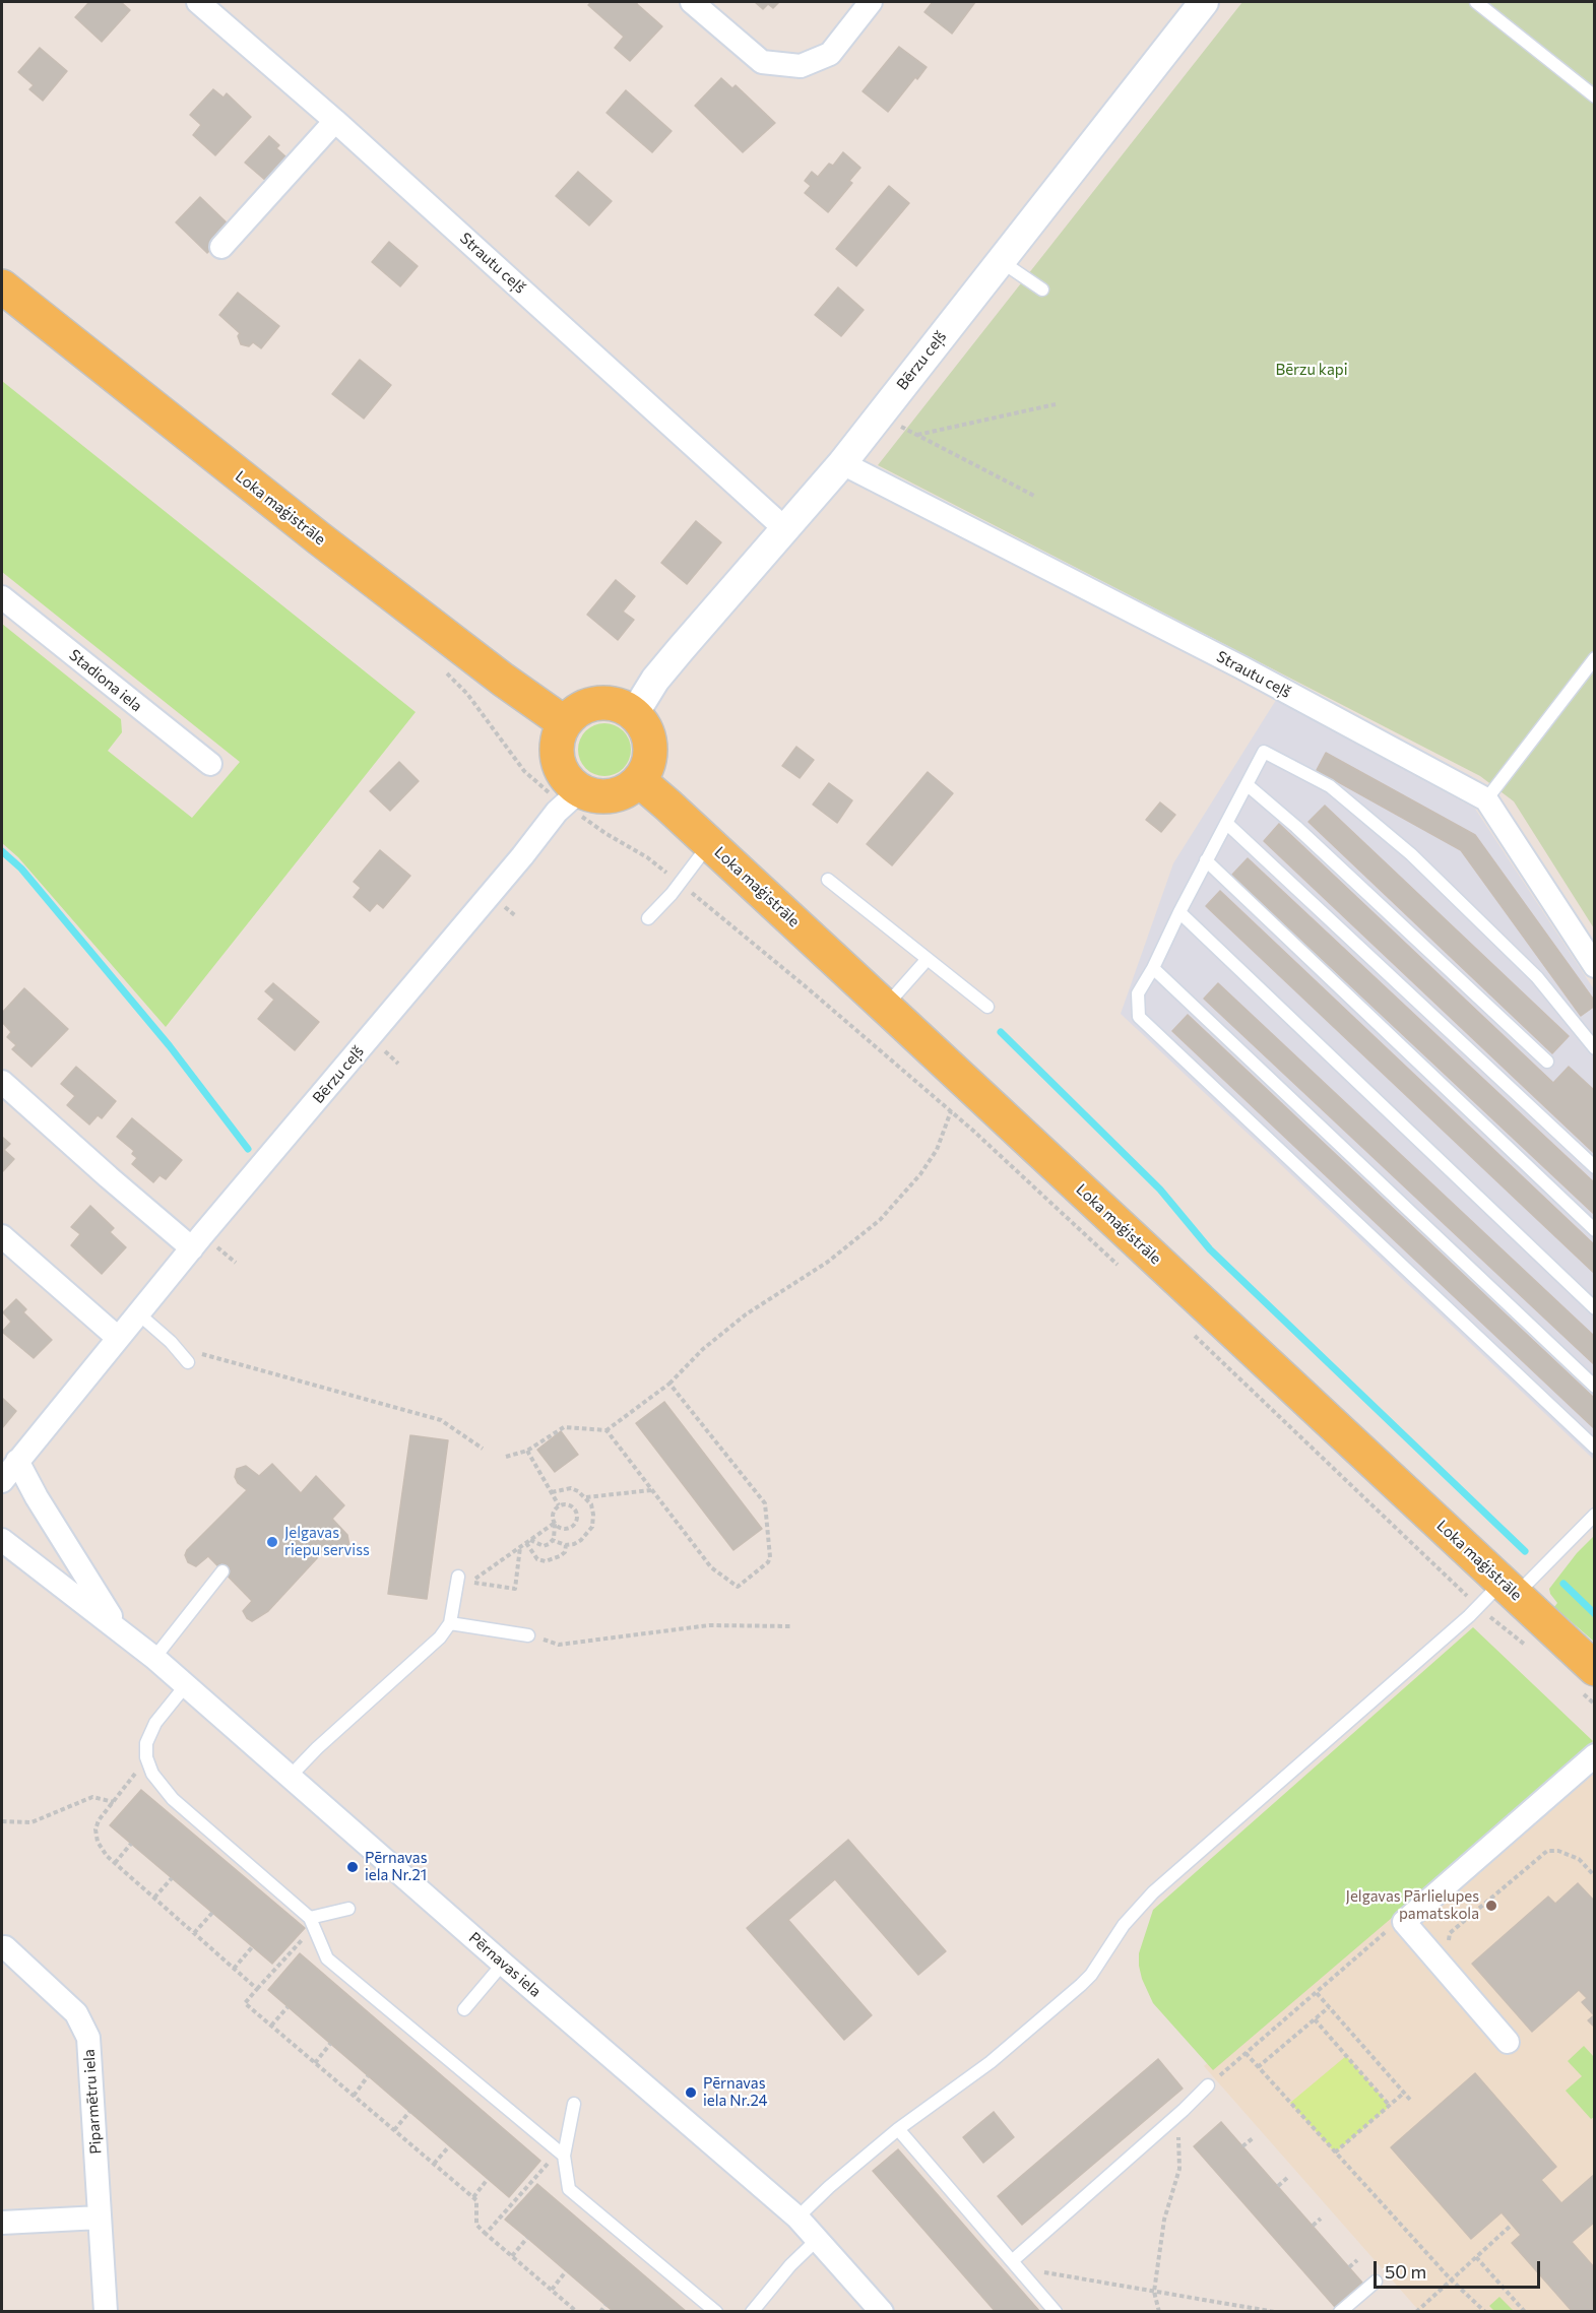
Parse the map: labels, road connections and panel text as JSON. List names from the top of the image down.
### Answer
{
  "streets": {
    "main road": ["Loka maģistrāle"],
    "street": [
      "Strautu ceļš",
      "Bērzu ceļš",
      "Stadiona iela",
      "Pērnavas iela",
      "Piparmētru iela"
    ]
  },
  "crossings": [
    ["Strautu ceļš", "Bērzu ceļš"],
    ["Bērzu ceļš", "Loka maģistrāle"]
  ],
  "parks": ["Bērzu kapi"],
  "places": [
    "Jelgavas riepu serviss",
    "Pērnavas iela Nr.21",
    "Jelgavas Pārlielupes pamatskola",
    "Pērnavas iela Nr.24"
  ],
  "scale_bar": "50 m"
}
